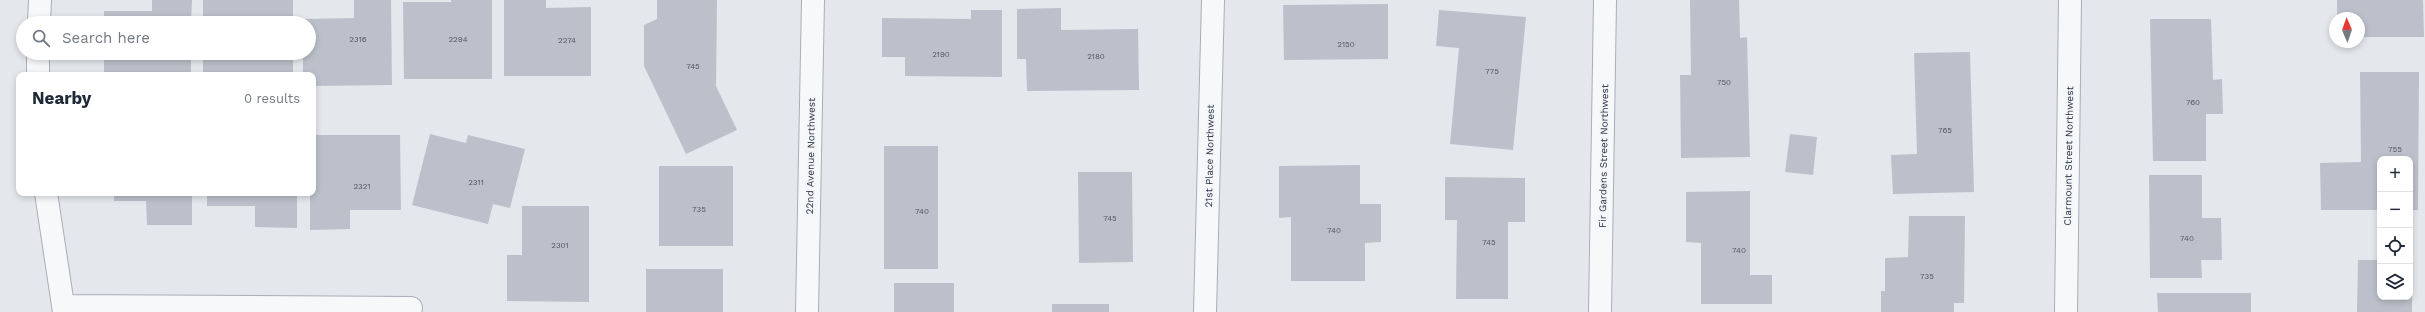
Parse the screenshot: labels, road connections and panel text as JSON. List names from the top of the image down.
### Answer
{
  "streets": {
    "street": [
      "22nd Avenue Northwest",
      "21st Place Northwest",
      "Fir Gardens Street Northwest",
      "Clarmount Street Northwest"
    ]
  },
  "house_numbers": [
    "2316",
    "2294",
    "2274",
    "2150",
    "2190",
    "2180",
    "745",
    "775",
    "750",
    "760",
    "765",
    "755",
    "2311",
    "2321",
    "735",
    "740",
    "745",
    "740",
    "740",
    "745",
    "2301",
    "740",
    "735"
  ],
  "north": "top",
  "page": {
    "search": "Search here",
    "heading": ["Nearby", "0 results"],
    "map_buttons": ["+", "−"]
  }
}
